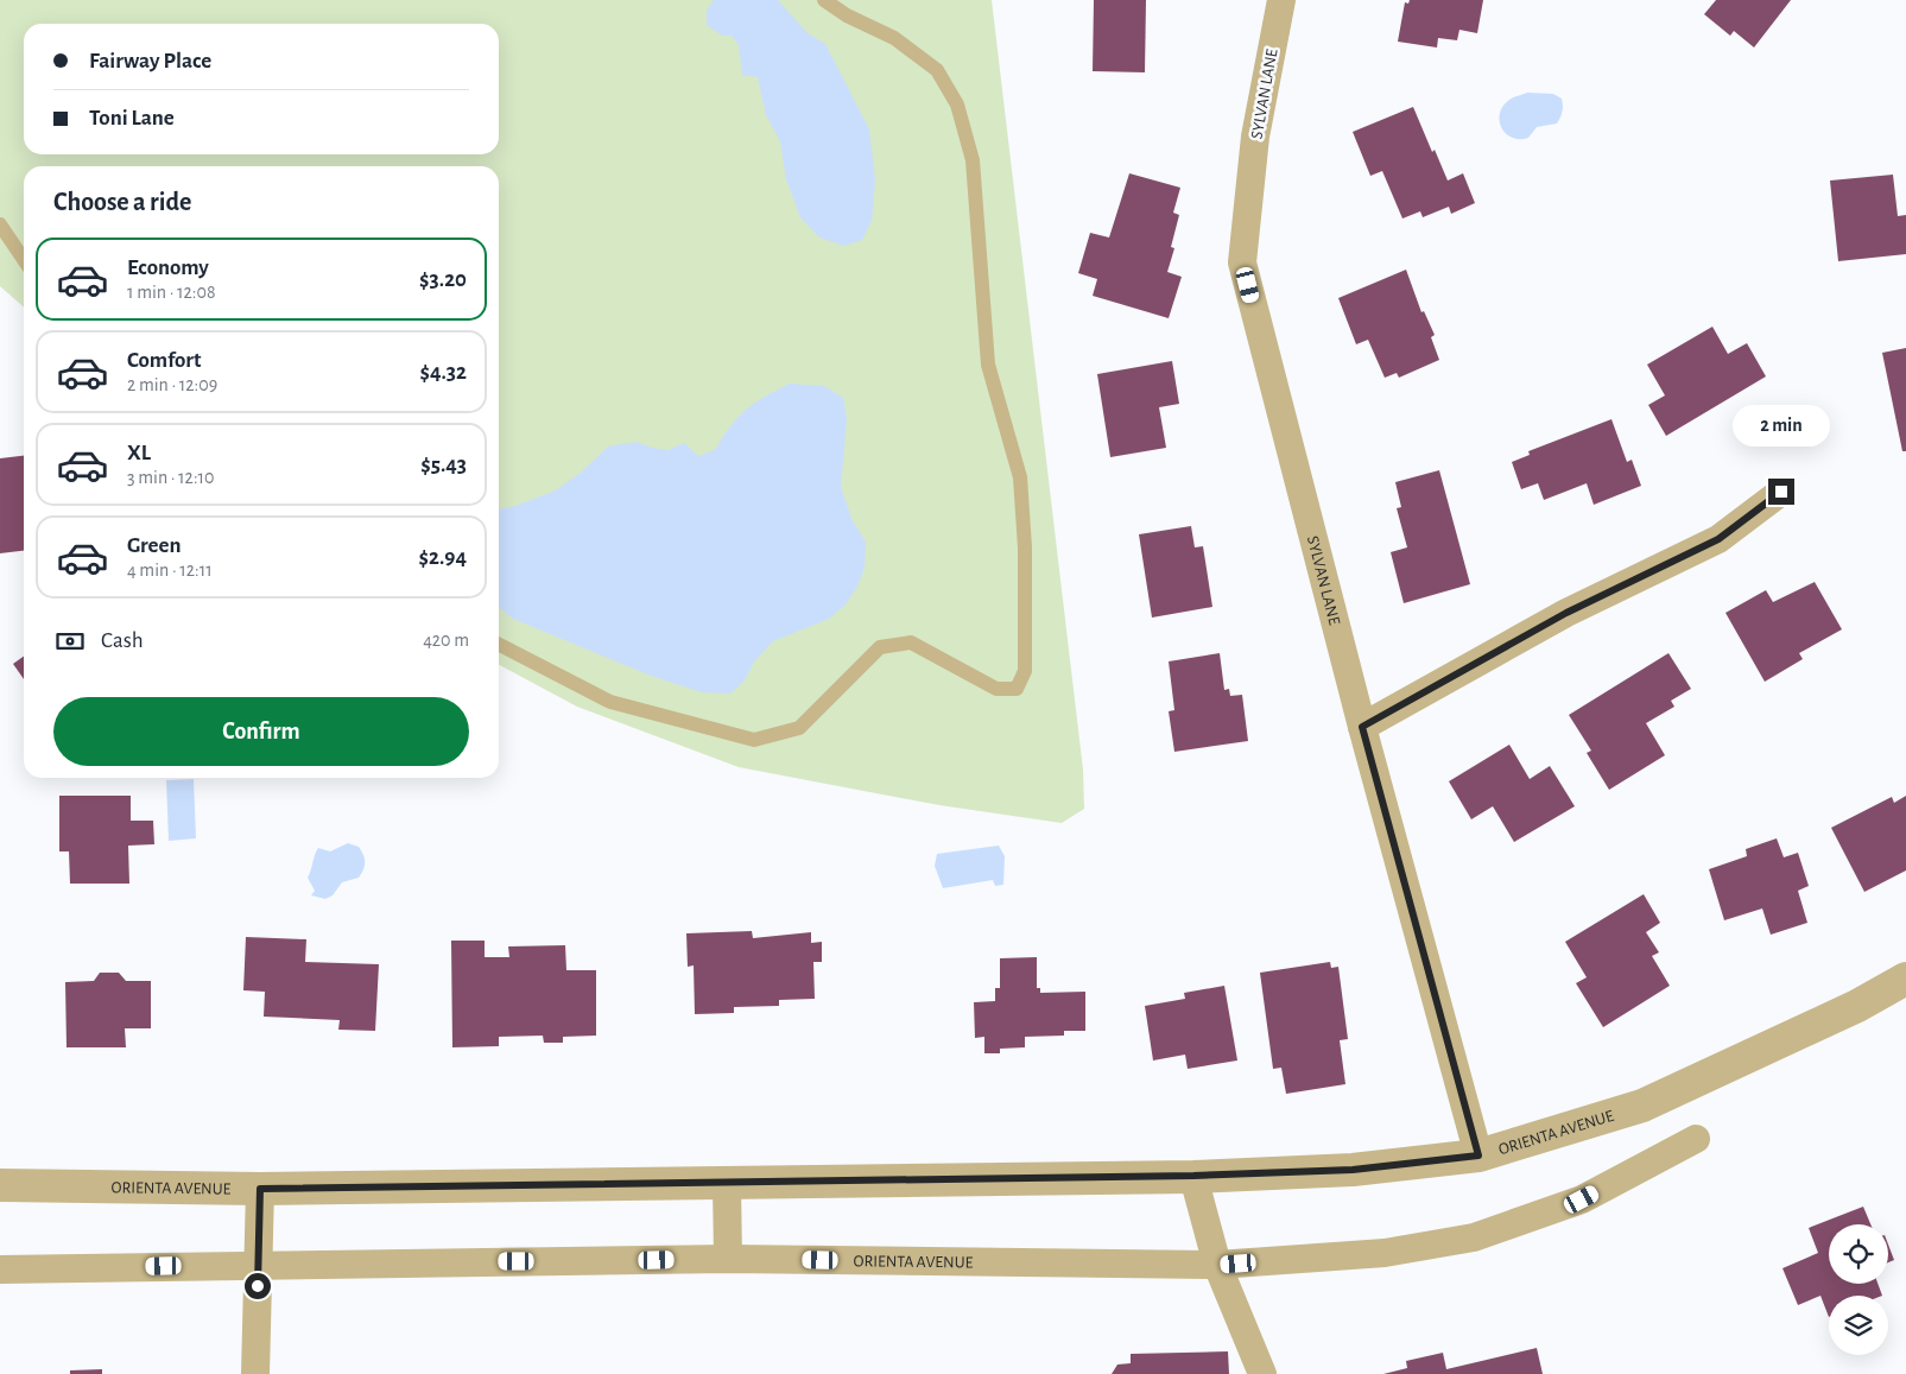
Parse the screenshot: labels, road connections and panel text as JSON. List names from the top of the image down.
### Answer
{
  "streets": {
    "street": ["SYLVAN LANE", "ORIENTA AVENUE"]
  },
  "crossings": [
    ["SYLVAN LANE", "ORIENTA AVENUE"]
  ],
  "page": {
    "banner": ["Fairway Place", "Toni Lane"],
    "heading": "Choose a ride",
    "list": [
      {
        "name": "Economy",
        "note": "1 min · 12:08",
        "value": "$3.20"
      },
      {
        "name": "Comfort",
        "note": "2 min · 12:09",
        "value": "$4.32"
      },
      {
        "name": "XL",
        "note": "3 min · 12:10",
        "value": "$5.43"
      },
      {
        "name": "Green",
        "note": "4 min · 12:11",
        "value": "$2.94"
      }
    ],
    "bubble": "2 min",
    "pay": ["Cash", "420 m"],
    "buttons": "Confirm"
  }
}
